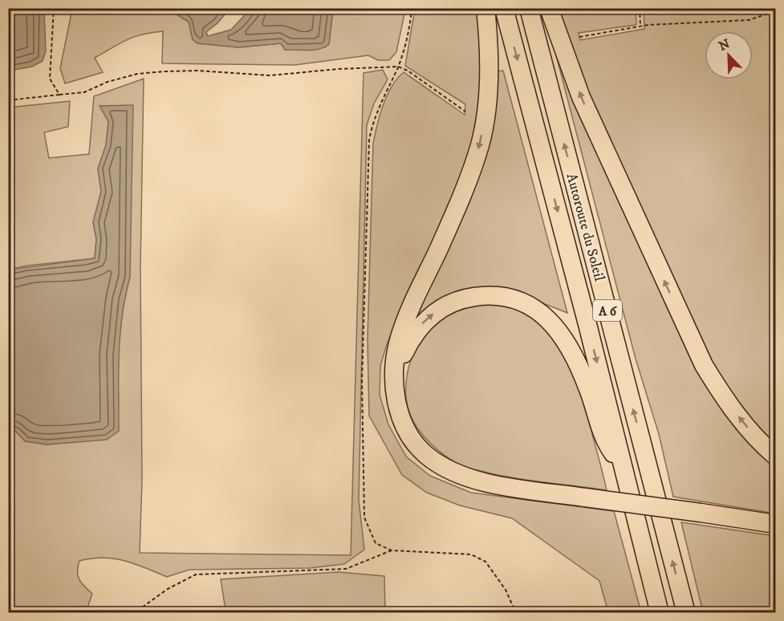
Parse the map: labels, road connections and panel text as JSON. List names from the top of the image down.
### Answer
{
  "streets": {
    "highway": ["Autoroute du Soleil", "A 6"]
  },
  "north": "top left"
}
